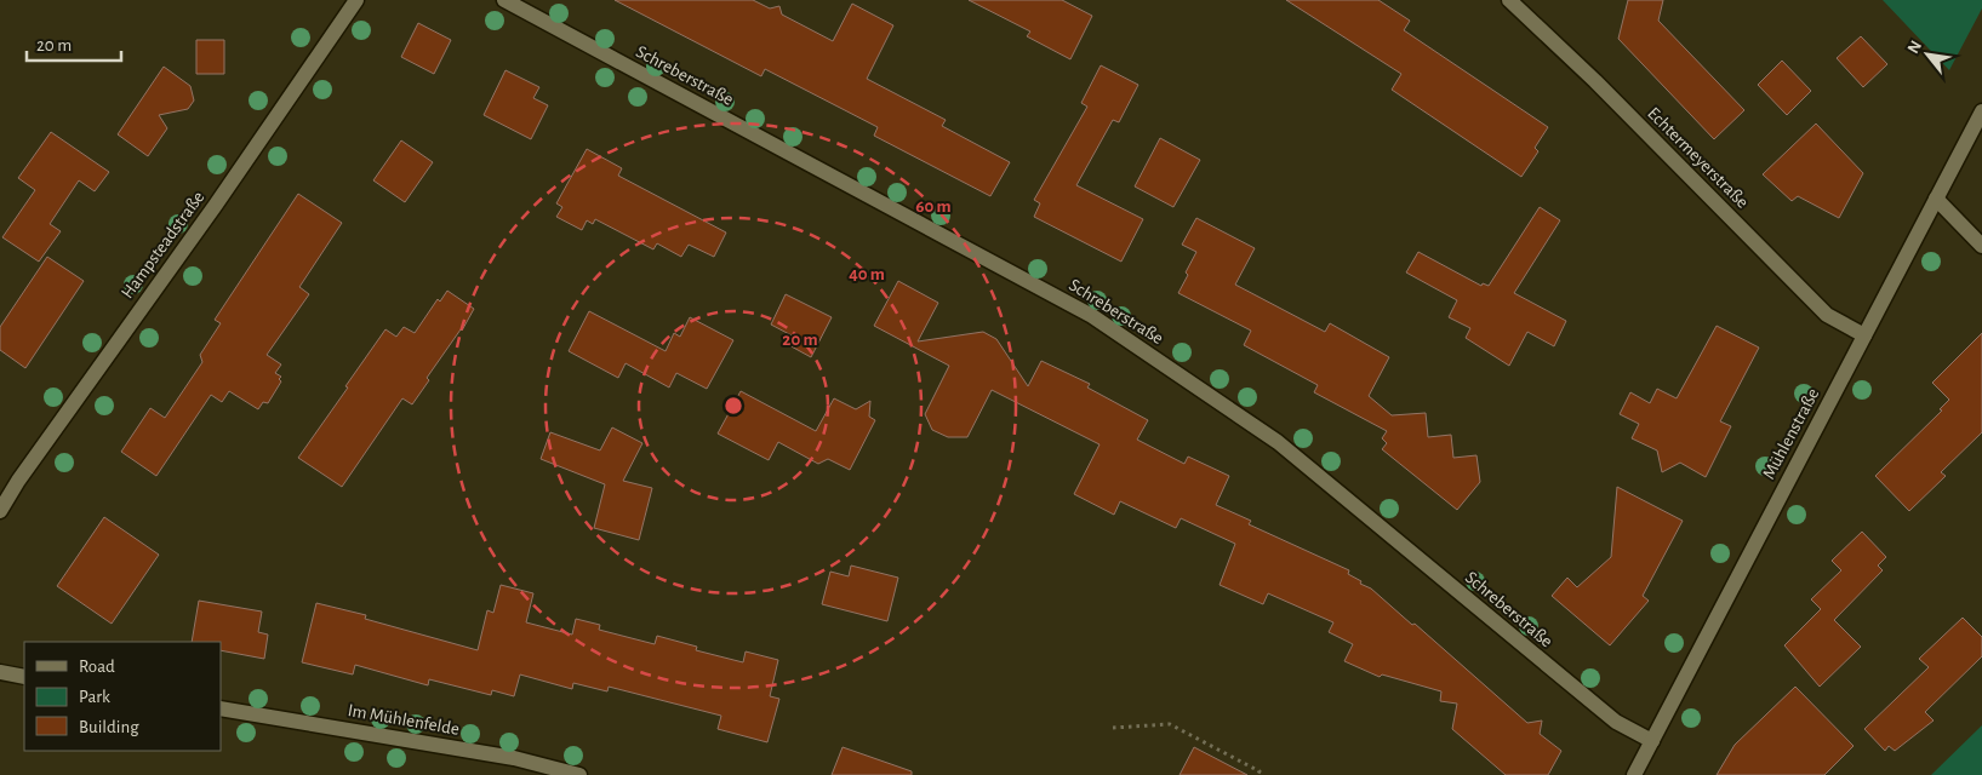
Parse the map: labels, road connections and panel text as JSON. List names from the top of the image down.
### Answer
{
  "streets": {
    "street": [
      "Schreberstraße",
      "Echtermeyerstraße",
      "Hampsteadstraße",
      "Mühlenstraße",
      "Im Mühlenfelde"
    ]
  },
  "crossings": [
    ["Schreberstraße", "Mühlenstraße"],
    ["Echtermeyerstraße", "Mühlenstraße"]
  ],
  "legend": ["Road", "Park", "Building"],
  "scale_bar": "20 m",
  "north": "top left",
  "rings": ["60 m", "40 m", "20 m"]
}
